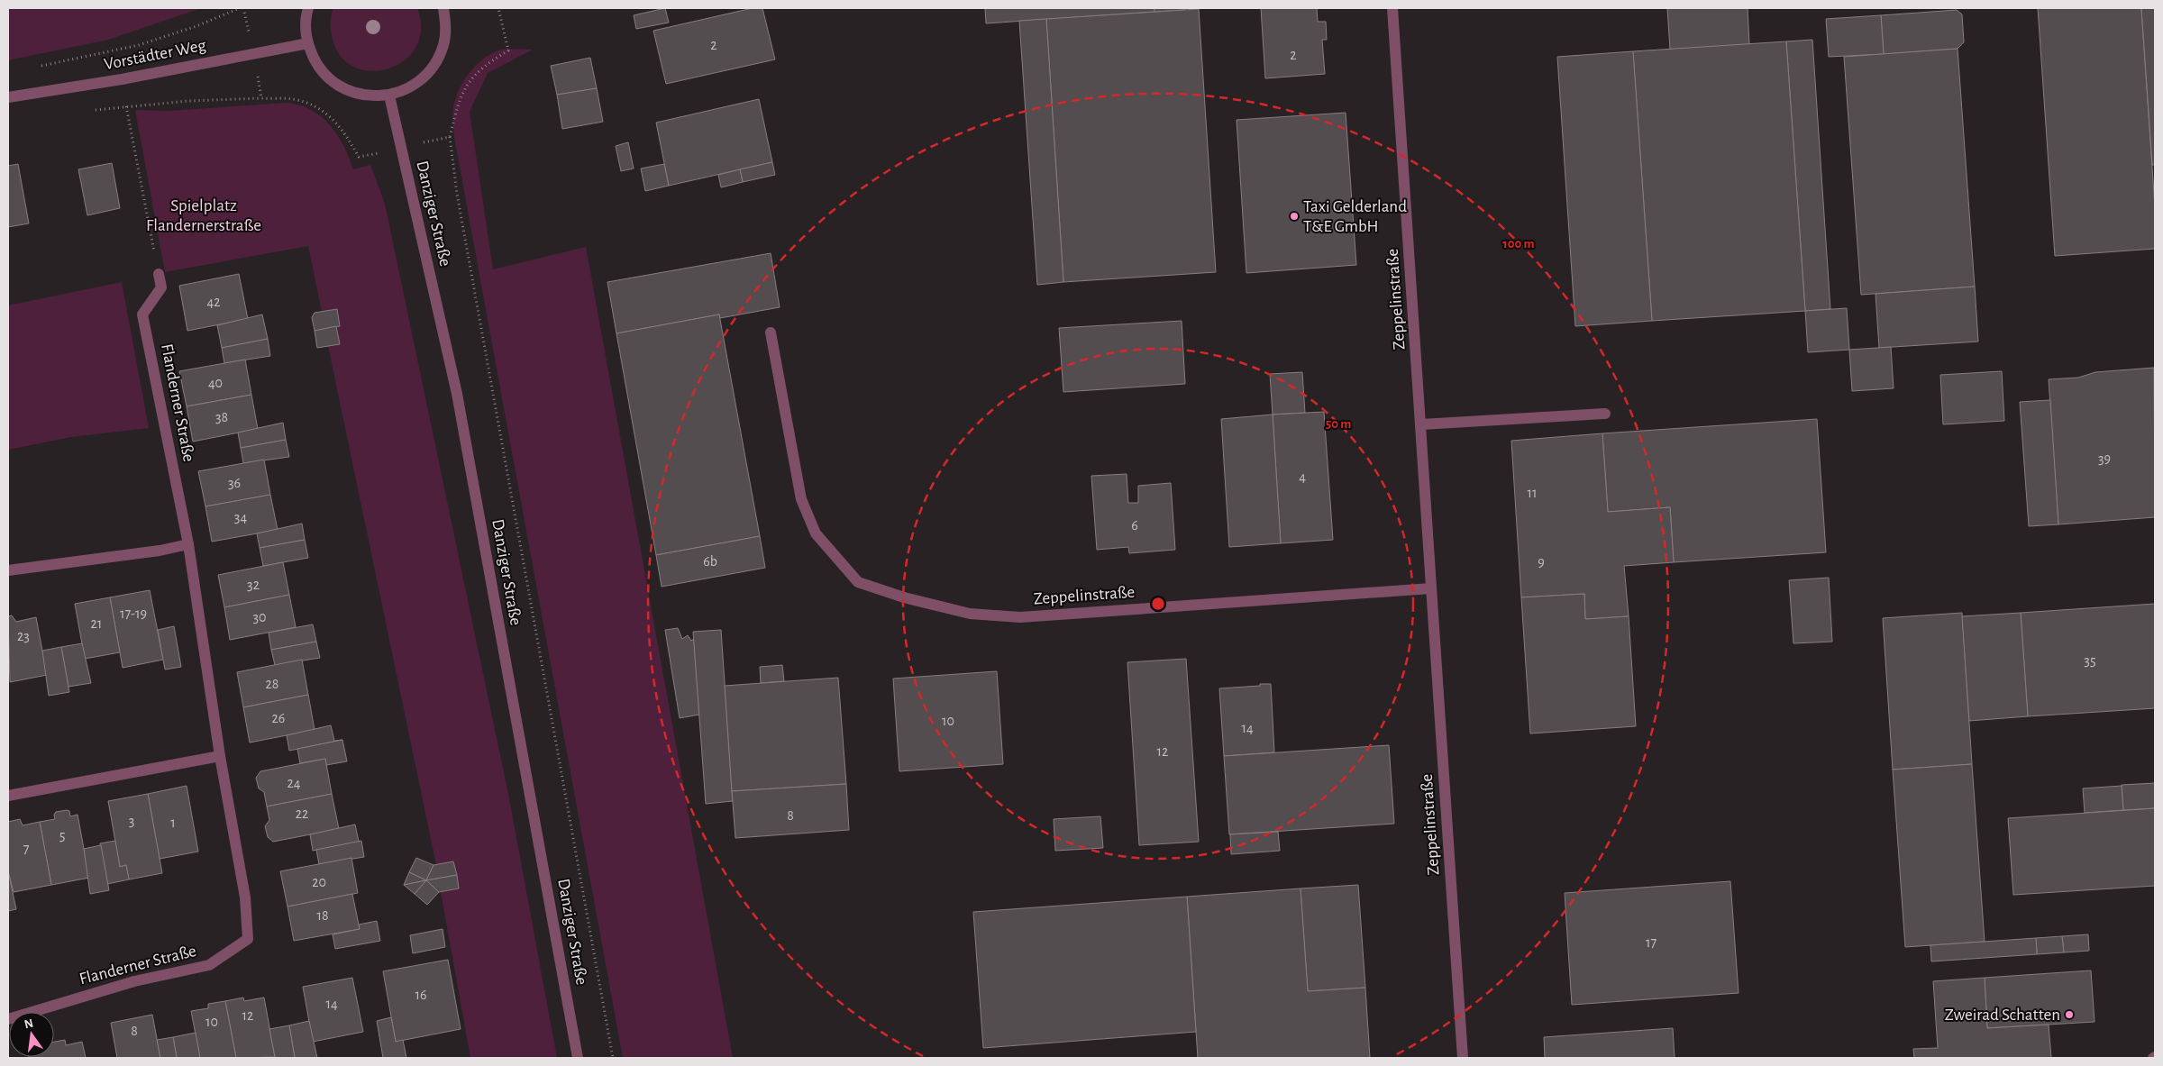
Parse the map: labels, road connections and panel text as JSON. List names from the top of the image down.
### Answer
{
  "streets": {
    "street": [
      "Vorstädter Weg",
      "Danziger Straße",
      "Zeppelinstraße",
      "Flanderner Straße"
    ]
  },
  "parks": ["Spielplatz Flandernerstraße"],
  "places": ["Taxi Gelderland T&E GmbH", "Zweirad Schatten"],
  "house_numbers": [
    "2",
    "2",
    "42",
    "40",
    "38",
    "39",
    "4",
    "36",
    "11",
    "34",
    "6",
    "6b",
    "9",
    "32",
    "17-19",
    "30",
    "21",
    "23",
    "35",
    "28",
    "26",
    "10",
    "14",
    "12",
    "24",
    "22",
    "8",
    "3",
    "1",
    "5",
    "7",
    "20",
    "18",
    "17",
    "16",
    "14",
    "12",
    "10",
    "8"
  ],
  "north": "top",
  "rings": ["100 m", "50 m"]
}
